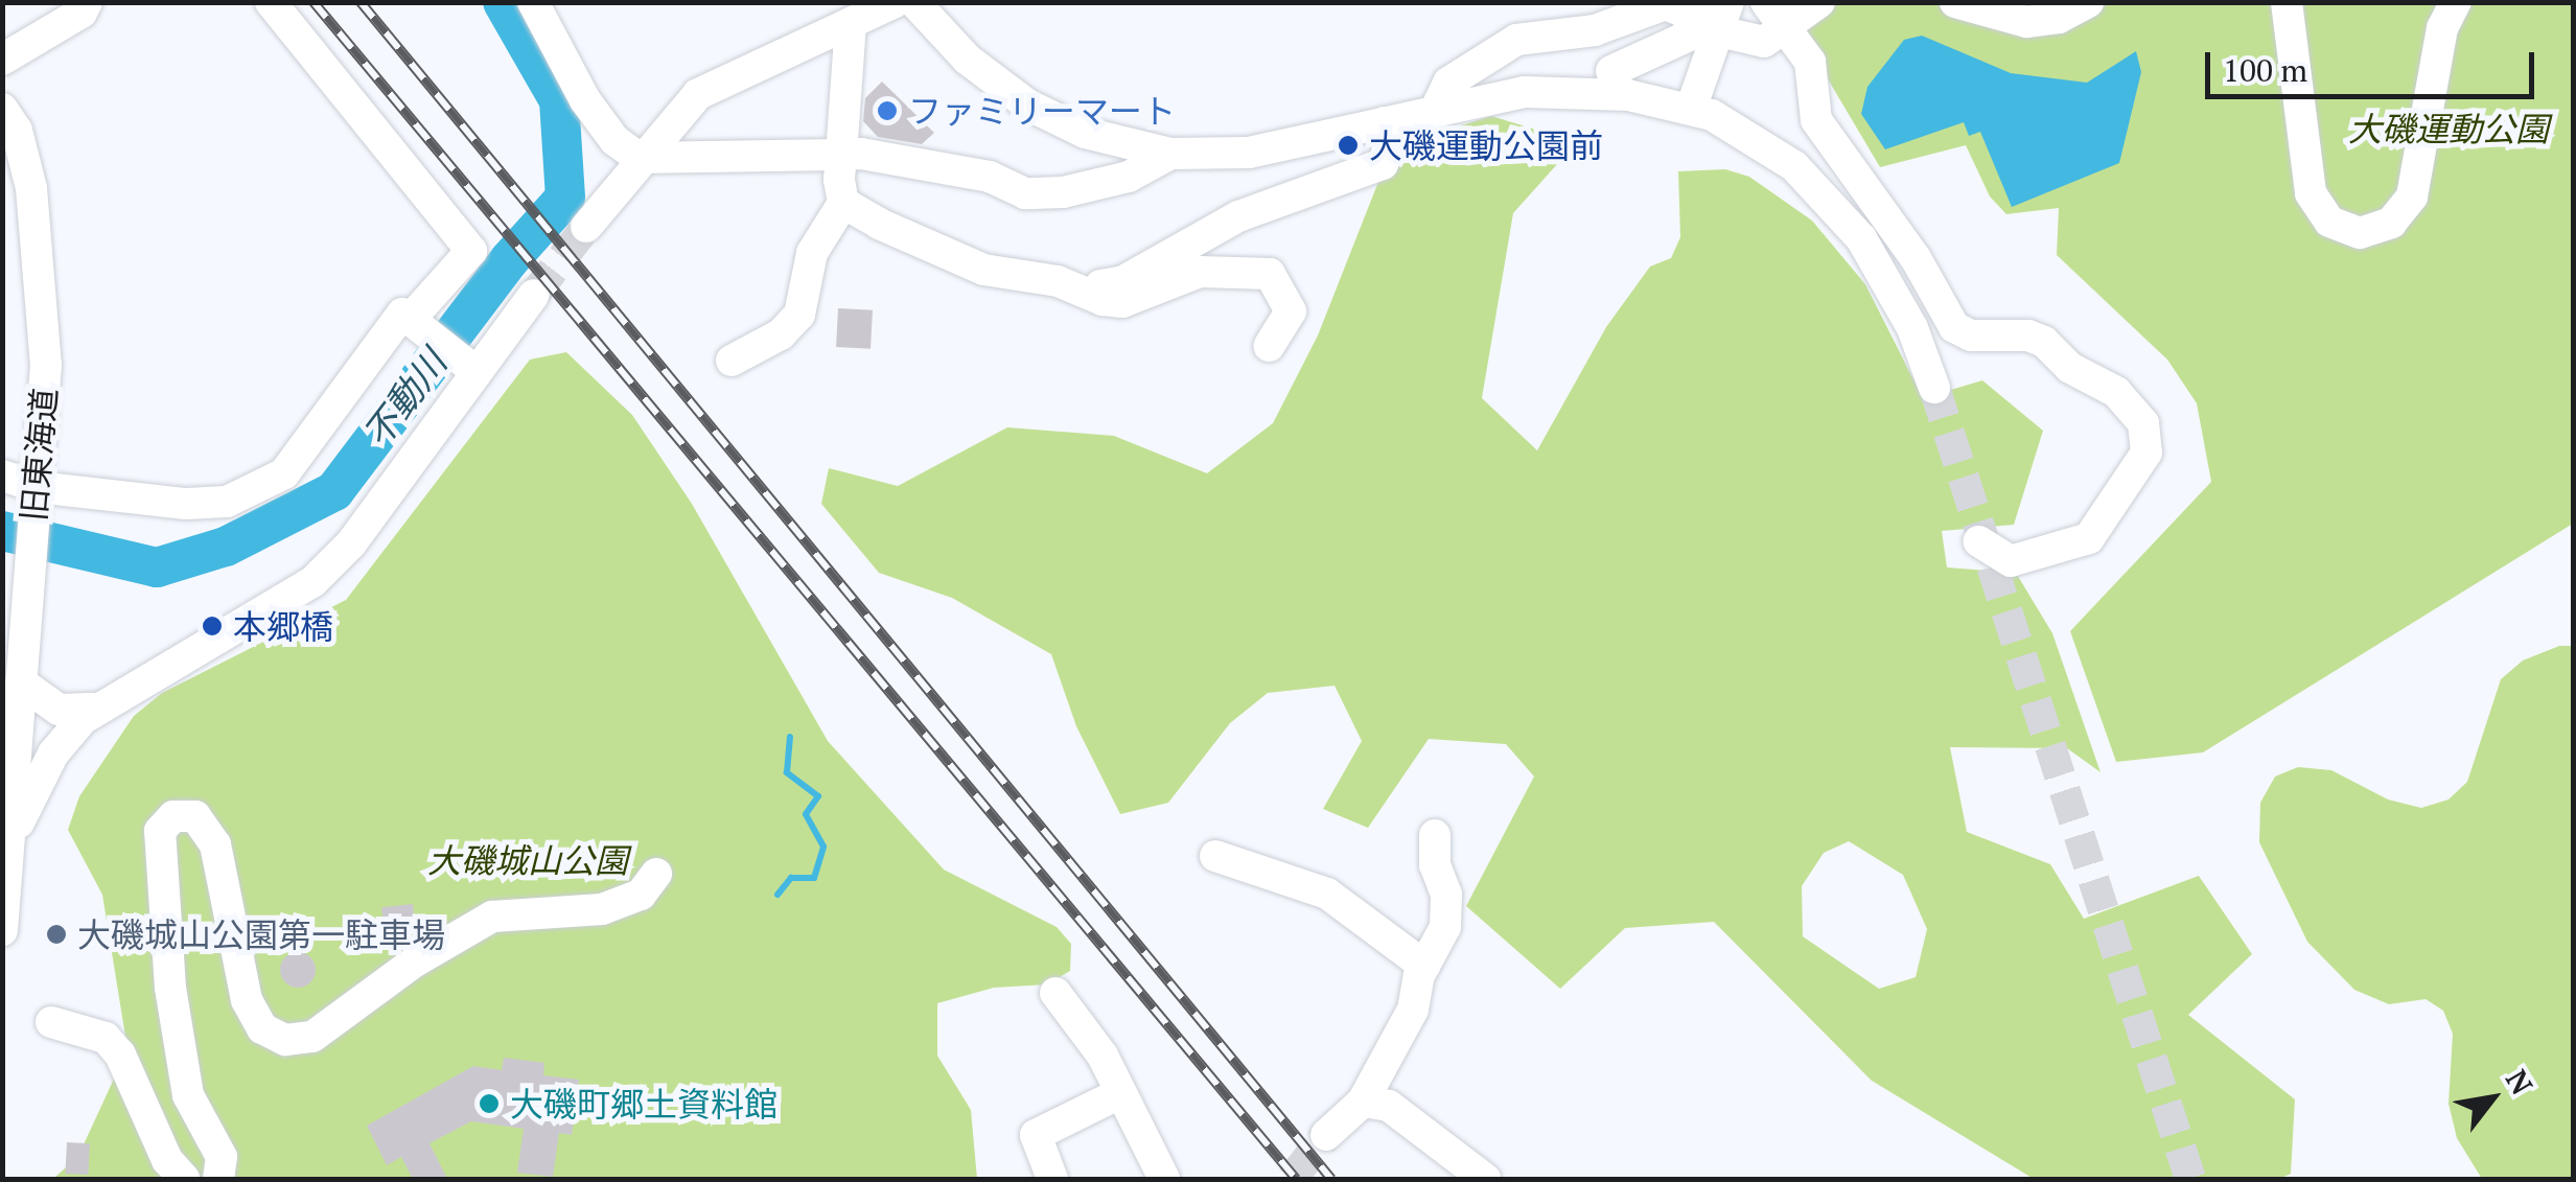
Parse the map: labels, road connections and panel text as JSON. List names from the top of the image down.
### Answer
{
  "streets": {
    "street": ["旧東海道"]
  },
  "water": ["不動川"],
  "parks": ["大磯運動公園", "大磯城山公園"],
  "places": [
    "ファミリーマート",
    "大磯運動公園前",
    "本郷橋",
    "大磯城山公園第一駐車場",
    "大磯町郷土資料館"
  ],
  "scale_bar": "100 m",
  "north": "top right"
}
